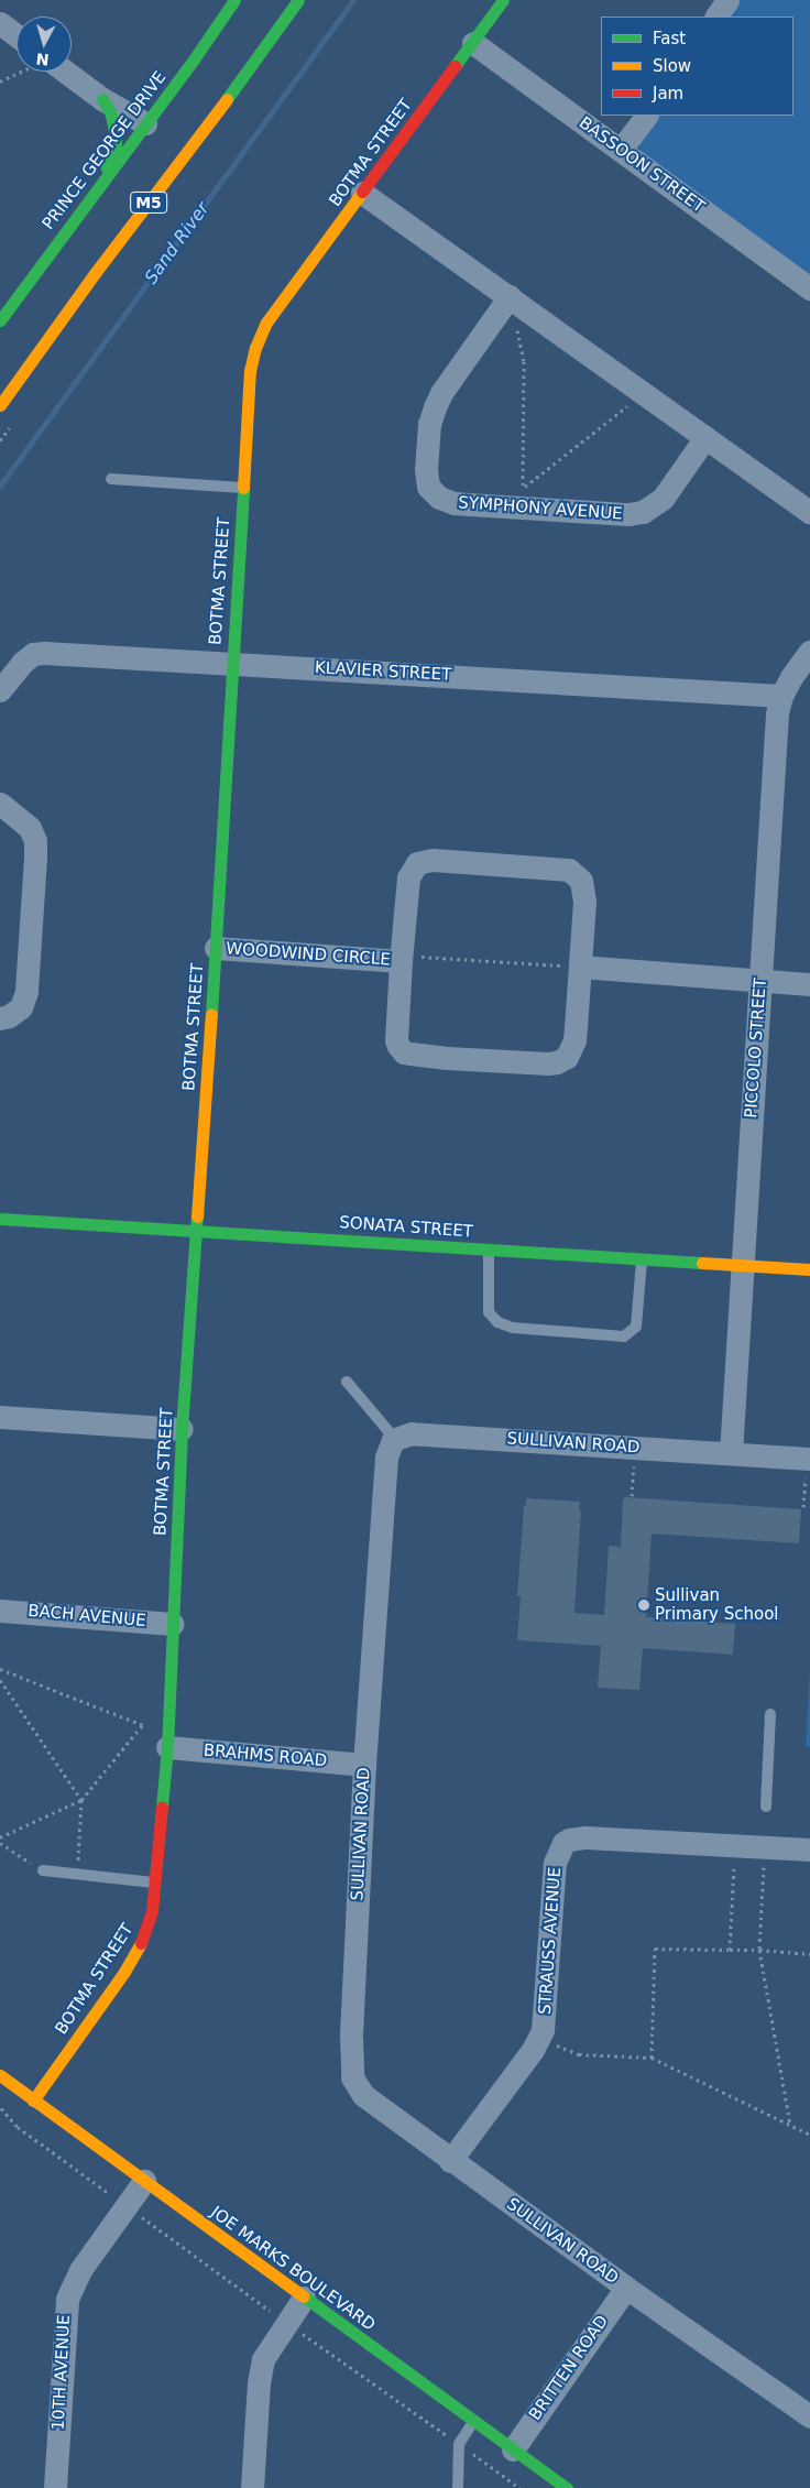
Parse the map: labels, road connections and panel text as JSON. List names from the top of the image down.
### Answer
{
  "streets": {
    "street": [
      "PRINCE GEORGE DRIVE",
      "BOTMA STREET",
      "BASSOON STREET",
      "M5",
      "SYMPHONY AVENUE",
      "KLAVIER STREET",
      "WOODWIND CIRCLE",
      "PICCOLO STREET",
      "SONATA STREET",
      "SULLIVAN ROAD",
      "BACH AVENUE",
      "BRAHMS ROAD",
      "STRAUSS AVENUE",
      "JOE MARKS BOULEVARD",
      "BRITTEN ROAD",
      "10TH AVENUE"
    ]
  },
  "crossings": [
    ["BOTMA STREET", "BASSOON STREET"],
    ["BOTMA STREET", "KLAVIER STREET"],
    ["BOTMA STREET", "WOODWIND CIRCLE"],
    ["BOTMA STREET", "SONATA STREET"],
    ["BOTMA STREET", "BACH AVENUE"],
    ["BOTMA STREET", "BRAHMS ROAD"],
    ["BOTMA STREET", "JOE MARKS BOULEVARD"],
    ["KLAVIER STREET", "PICCOLO STREET"],
    ["PICCOLO STREET", "SONATA STREET"],
    ["PICCOLO STREET", "SULLIVAN ROAD"],
    ["SULLIVAN ROAD", "BRAHMS ROAD"],
    ["SULLIVAN ROAD", "STRAUSS AVENUE"],
    ["SULLIVAN ROAD", "BRITTEN ROAD"],
    ["JOE MARKS BOULEVARD", "BRITTEN ROAD"],
    ["JOE MARKS BOULEVARD", "10TH AVENUE"]
  ],
  "water": ["Sand River"],
  "places": ["Sullivan Primary School"],
  "legend": ["Fast", "Slow", "Jam"],
  "north": "bottom"
}
